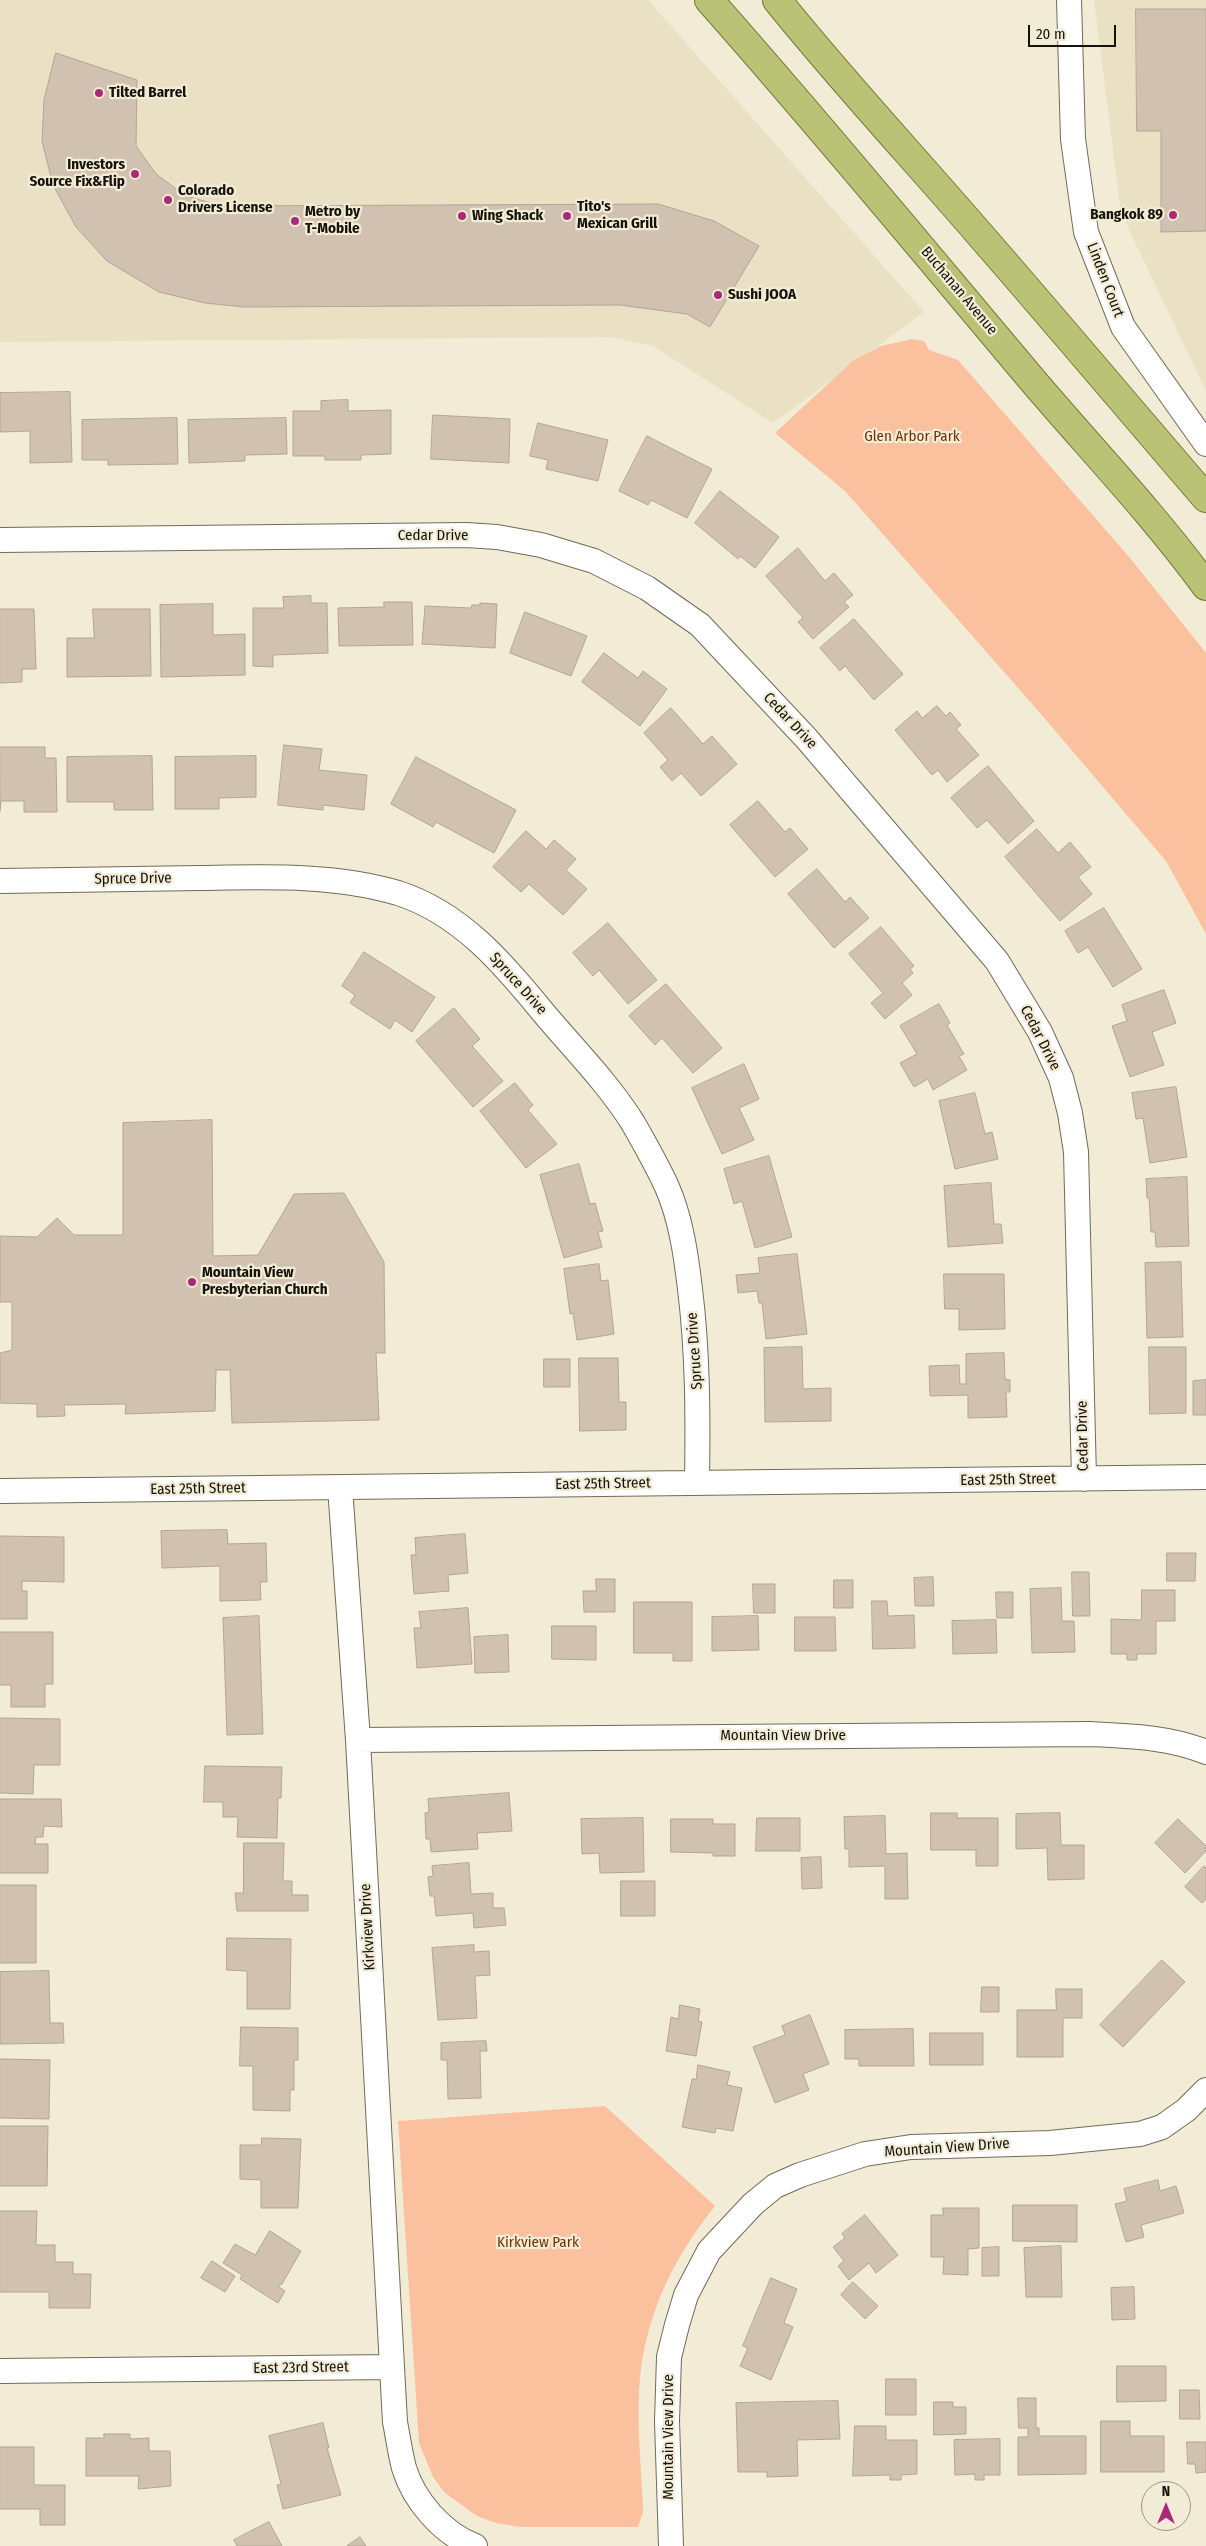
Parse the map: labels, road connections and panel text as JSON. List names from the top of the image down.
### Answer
{
  "streets": {
    "highway": ["Buchanan Avenue"],
    "street": [
      "Linden Court",
      "Cedar Drive",
      "Spruce Drive",
      "East 25th Street",
      "Mountain View Drive",
      "Kirkview Drive",
      "East 23rd Street"
    ]
  },
  "crossings": [
    ["Cedar Drive", "East 25th Street"],
    ["Spruce Drive", "East 25th Street"],
    ["East 25th Street", "Kirkview Drive"],
    ["Mountain View Drive", "Kirkview Drive"],
    ["Kirkview Drive", "East 23rd Street"]
  ],
  "parks": ["Glen Arbor Park", "Kirkview Park"],
  "places": [
    "Tilted Barrel",
    "Investors Source Fix&Flip",
    "Colorado Drivers License",
    "Bangkok 89",
    "Wing Shack",
    "Tito's Mexican Grill",
    "Metro by T-Mobile",
    "Sushi JOOA",
    "Mountain View Presbyterian Church"
  ],
  "scale_bar": "20 m",
  "north": "top"
}
